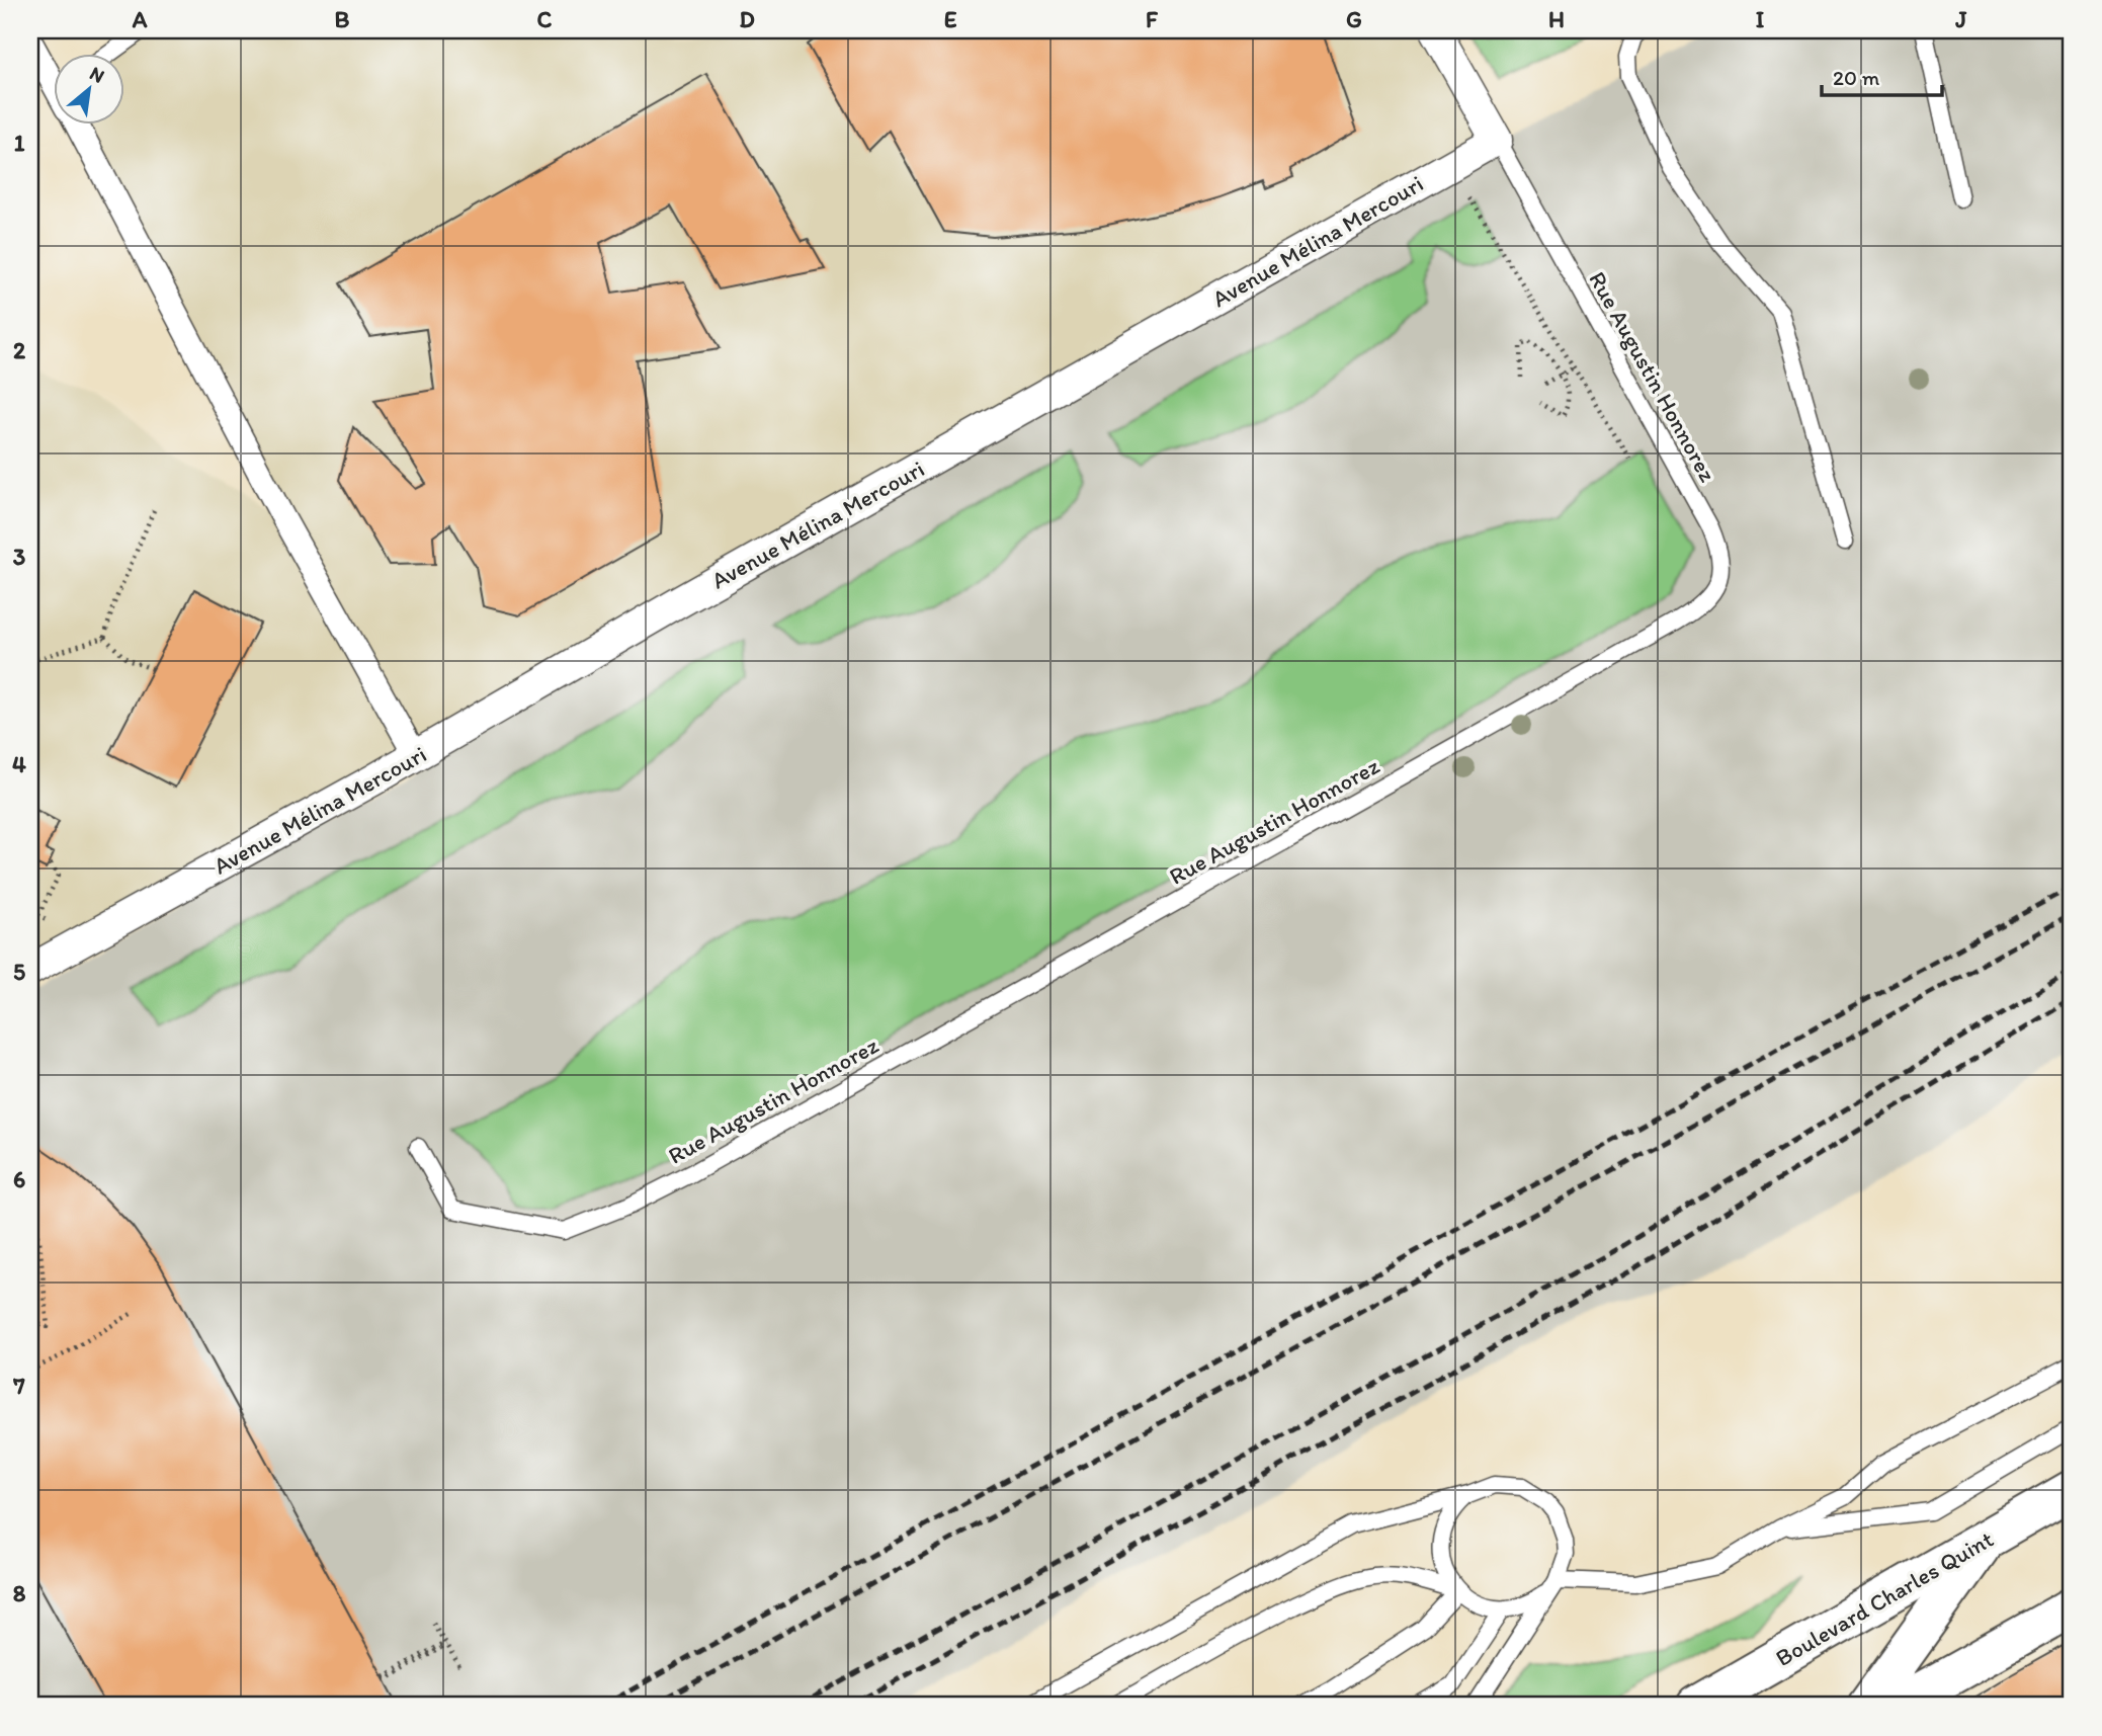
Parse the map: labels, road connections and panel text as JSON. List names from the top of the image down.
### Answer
{
  "streets": {
    "main road": ["Boulevard Charles Quint"],
    "street": ["Avenue Mélina Mercouri"],
    "lane": ["Rue Augustin Honnorez"]
  },
  "crossings": [
    ["Avenue Mélina Mercouri", "Rue Augustin Honnorez"]
  ],
  "scale_bar": "20 m",
  "north": "top right",
  "grid": {
    "columns": [
      "A",
      "B",
      "C",
      "D",
      "E",
      "F",
      "G",
      "H",
      "I",
      "J"
    ],
    "rows": [
      "1",
      "2",
      "3",
      "4",
      "5",
      "6",
      "7",
      "8"
    ]
  }
}
